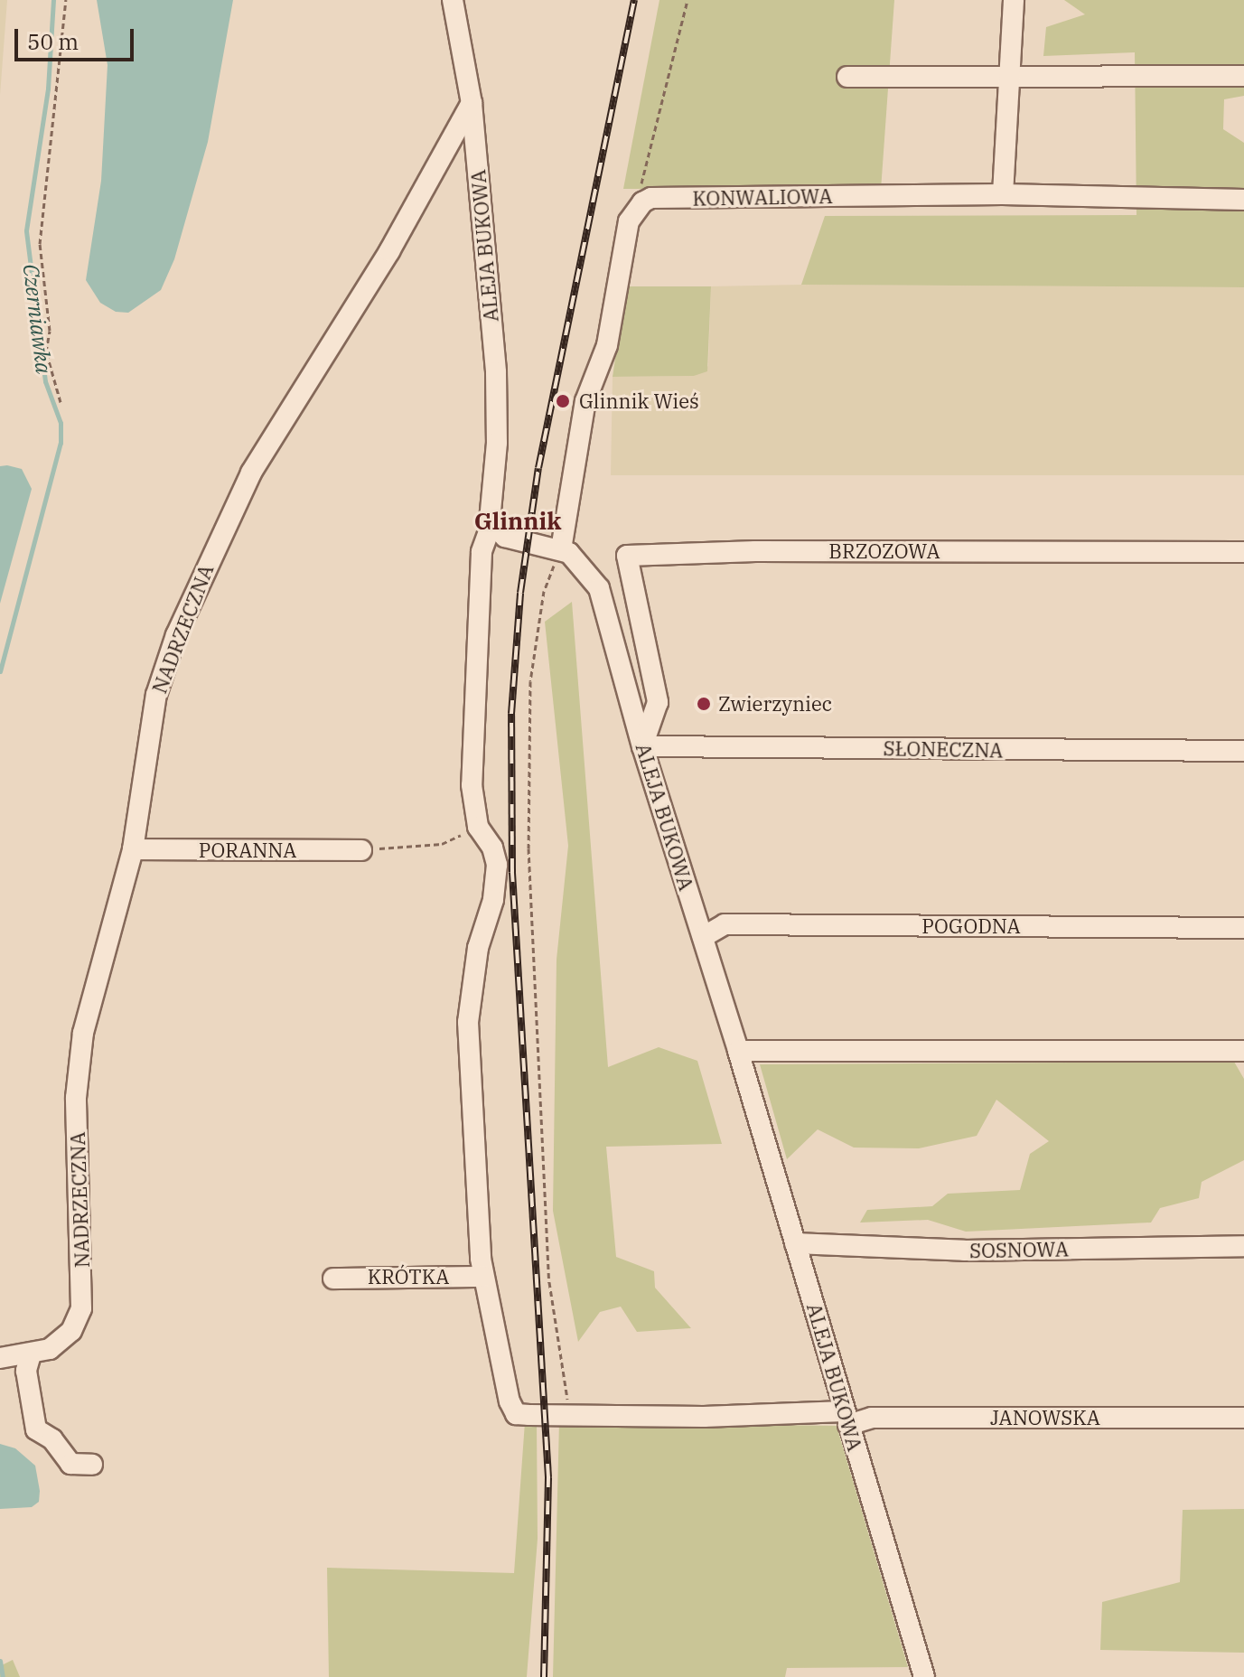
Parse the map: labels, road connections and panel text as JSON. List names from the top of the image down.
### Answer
{
  "streets": {
    "street": [
      "KONWALIOWA",
      "ALEJA BUKOWA",
      "BRZOZOWA",
      "NADRZECZNA",
      "SŁONECZNA",
      "PORANNA",
      "POGODNA",
      "SOSNOWA",
      "KRÓTKA",
      "JANOWSKA"
    ]
  },
  "crossings": [
    ["ALEJA BUKOWA", "BRZOZOWA"],
    ["ALEJA BUKOWA", "NADRZECZNA"],
    ["ALEJA BUKOWA", "SŁONECZNA"],
    ["ALEJA BUKOWA", "POGODNA"],
    ["ALEJA BUKOWA", "SOSNOWA"],
    ["ALEJA BUKOWA", "JANOWSKA"],
    ["BRZOZOWA", "SŁONECZNA"],
    ["NADRZECZNA", "PORANNA"],
    ["KRÓTKA", "JANOWSKA"]
  ],
  "districts": ["Glinnik"],
  "water": ["Czerniawka"],
  "places": ["Glinnik Wieś", "Zwierzyniec"],
  "scale_bar": "50 m"
}
